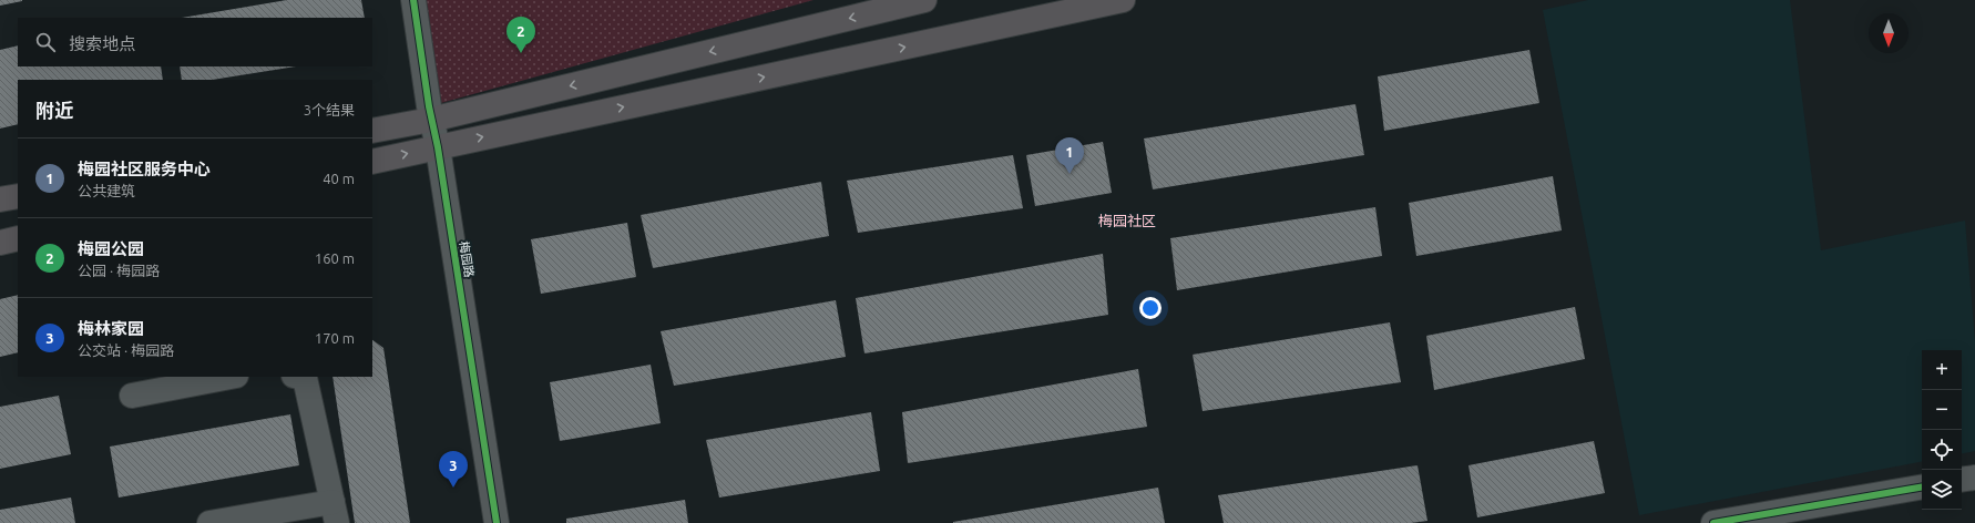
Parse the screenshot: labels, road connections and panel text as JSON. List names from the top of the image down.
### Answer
{
  "streets": {
    "street": ["梅园路"]
  },
  "districts": ["梅园社区"],
  "north": "bottom",
  "page": {
    "pins": ["2", "1", "3"],
    "search": "搜索地点",
    "heading": ["附近", "3个结果"],
    "list": [
      {
        "mark": "1",
        "name": "梅园社区服务中心",
        "note": "公共建筑",
        "value": "40 m"
      },
      {
        "mark": "2",
        "name": "梅园公园",
        "note": "公园 · 梅园路",
        "value": "160 m"
      },
      {
        "mark": "3",
        "name": "梅林家园",
        "note": "公交站 · 梅园路",
        "value": "170 m"
      }
    ],
    "map_buttons": ["+", "−"]
  }
}
